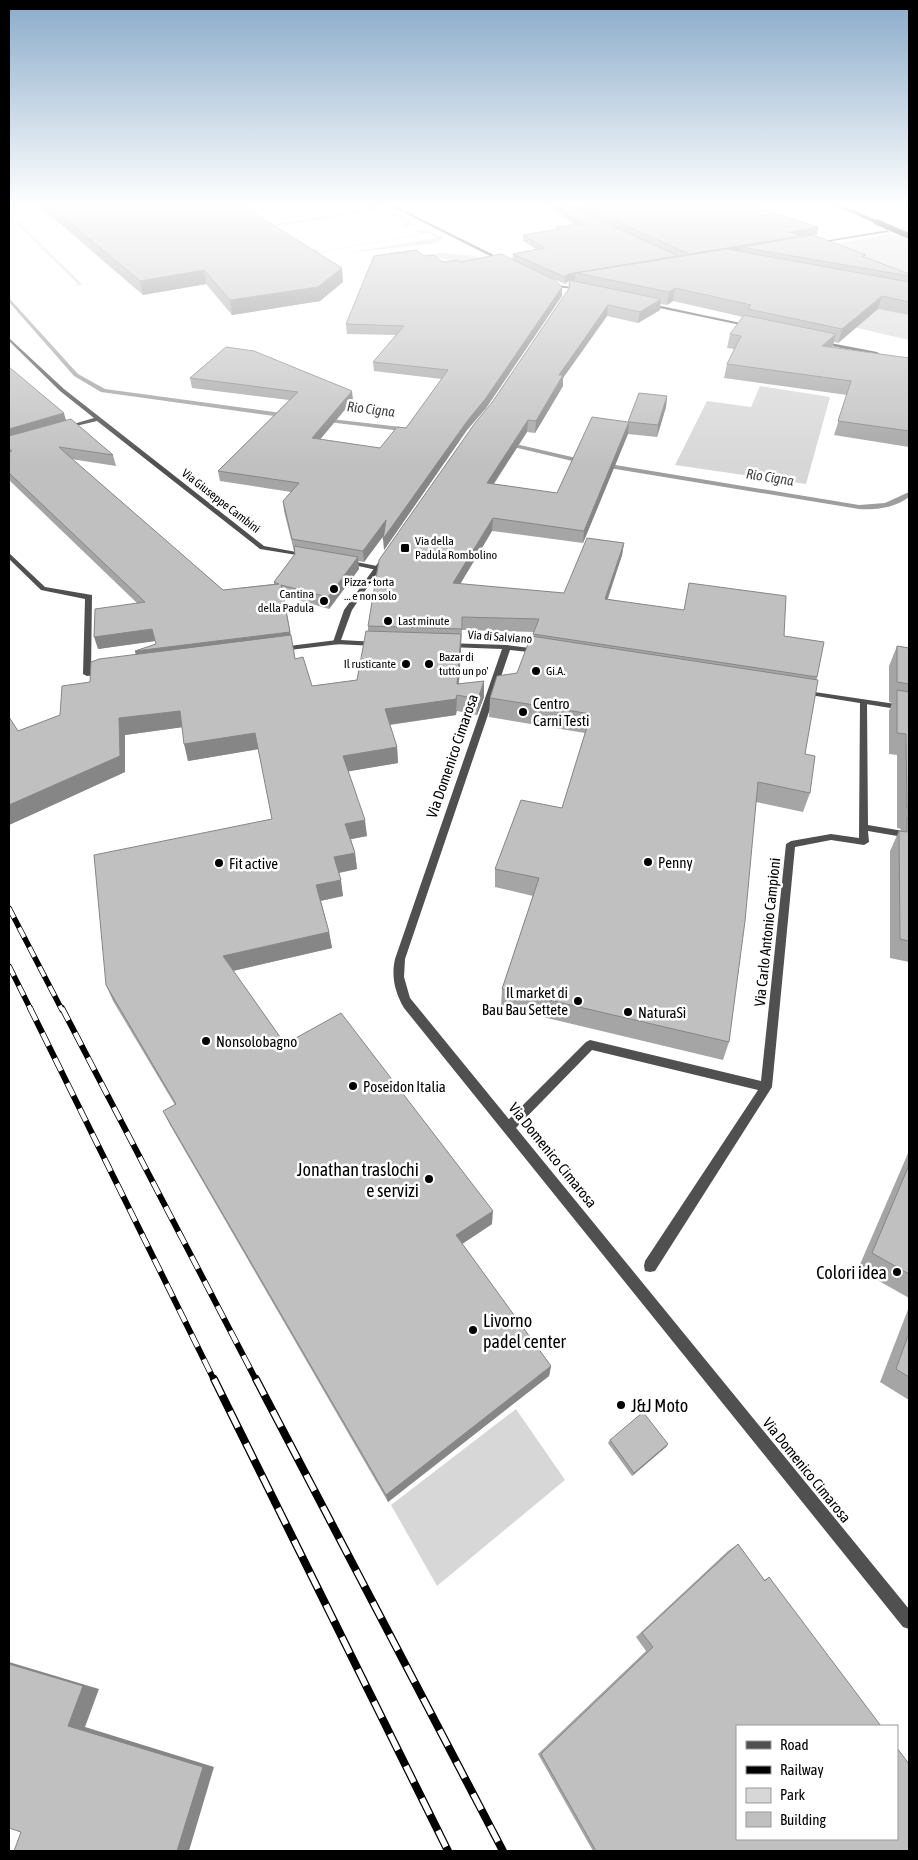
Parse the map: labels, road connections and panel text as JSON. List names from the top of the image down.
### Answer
{
  "streets": {
    "street": [
      "Via Giuseppe Cambini",
      "Via di Salviano",
      "Via Domenico Cimarosa",
      "Via Carlo Antonio Campioni"
    ]
  },
  "crossings": [
    ["Via di Salviano", "Via Domenico Cimarosa"]
  ],
  "water": ["Rio Cigna"],
  "places": {
    "transit": ["Via della Padula Rombolino"],
    "other": [
      "Pizza - torta … e non solo",
      "Cantina della Padula",
      "Last minute",
      "Il rusticante",
      "Bazar di tutto un po'",
      "Gi.A.",
      "Centro Carni Testi",
      "Penny",
      "Fit active",
      "Il market di Bau Bau Settete",
      "NaturaSì",
      "Nonsolobagno",
      "Poseidon Italia",
      "Jonathan traslochi e servizi",
      "Colori idea",
      "Livorno padel center",
      "J&J Moto"
    ]
  },
  "legend": [
    "Road",
    "Railway",
    "Park",
    "Building"
  ]
}
